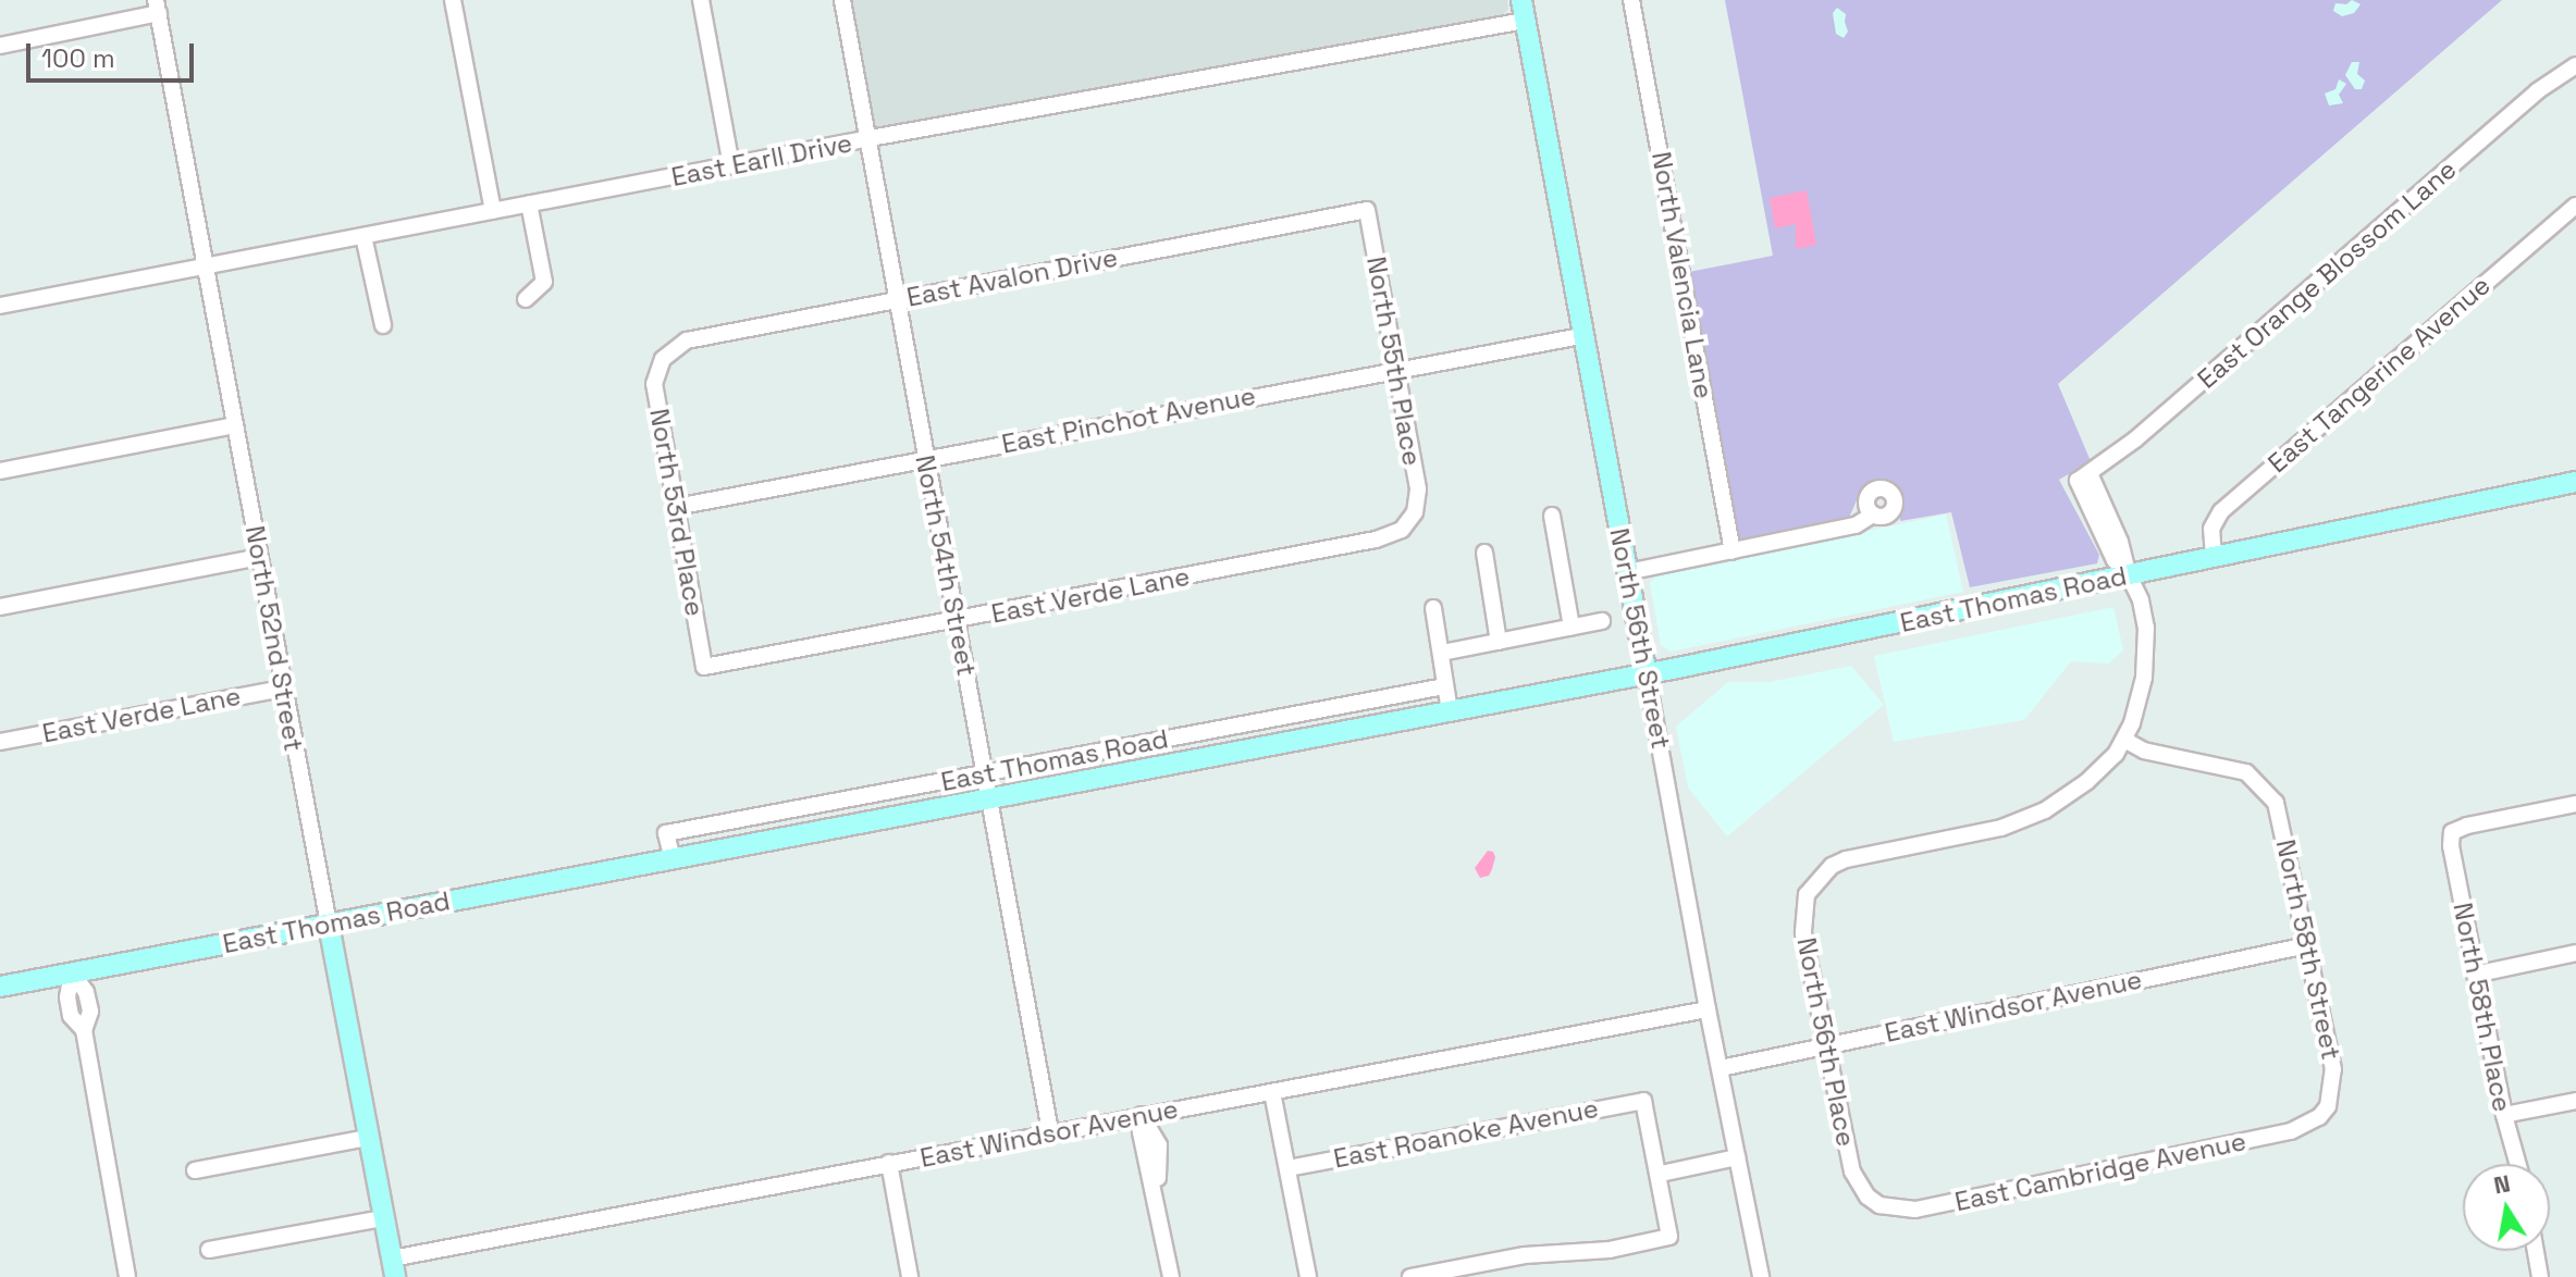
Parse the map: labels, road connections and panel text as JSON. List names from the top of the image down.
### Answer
{
  "streets": {
    "main road": ["East Thomas Road", "North 52nd Street", "North 56th Street"],
    "street": [
      "East Earll Drive",
      "East Orange Blossom Lane",
      "North Valencia Lane",
      "East Avalon Drive",
      "North 55th Place",
      "East Tangerine Avenue",
      "East Pinchot Avenue",
      "North 53rd Place",
      "North 54th Street",
      "East Verde Lane",
      "North 58th Street",
      "East Windsor Avenue",
      "North 58th Place",
      "North 56th Place",
      "East Roanoke Avenue",
      "East Cambridge Avenue"
    ]
  },
  "crossings": [
    ["East Earll Drive", "North 54th Street"],
    ["East Earll Drive", "North 52nd Street"],
    ["East Earll Drive", "North 56th Street"],
    ["East Orange Blossom Lane", "East Thomas Road"],
    ["East Avalon Drive", "North 55th Place"],
    ["East Avalon Drive", "North 53rd Place"],
    ["East Avalon Drive", "North 54th Street"],
    ["North 55th Place", "East Pinchot Avenue"],
    ["North 55th Place", "East Verde Lane"],
    ["East Tangerine Avenue", "East Thomas Road"],
    ["East Pinchot Avenue", "North 53rd Place"],
    ["East Pinchot Avenue", "North 54th Street"],
    ["East Pinchot Avenue", "North 56th Street"],
    ["North 53rd Place", "East Verde Lane"],
    ["North 54th Street", "East Verde Lane"],
    ["North 54th Street", "East Thomas Road"],
    ["North 54th Street", "East Windsor Avenue"],
    ["East Verde Lane", "North 52nd Street"],
    ["East Thomas Road", "North 52nd Street"],
    ["East Thomas Road", "North 56th Street"],
    ["North 52nd Street", "East Windsor Avenue"],
    ["North 56th Street", "East Windsor Avenue"],
    ["North 58th Street", "East Windsor Avenue"],
    ["North 58th Street", "North 56th Place"],
    ["North 58th Street", "East Cambridge Avenue"],
    ["East Windsor Avenue", "North 56th Place"],
    ["North 56th Place", "East Cambridge Avenue"]
  ],
  "scale_bar": "100 m",
  "north": "top"
}
